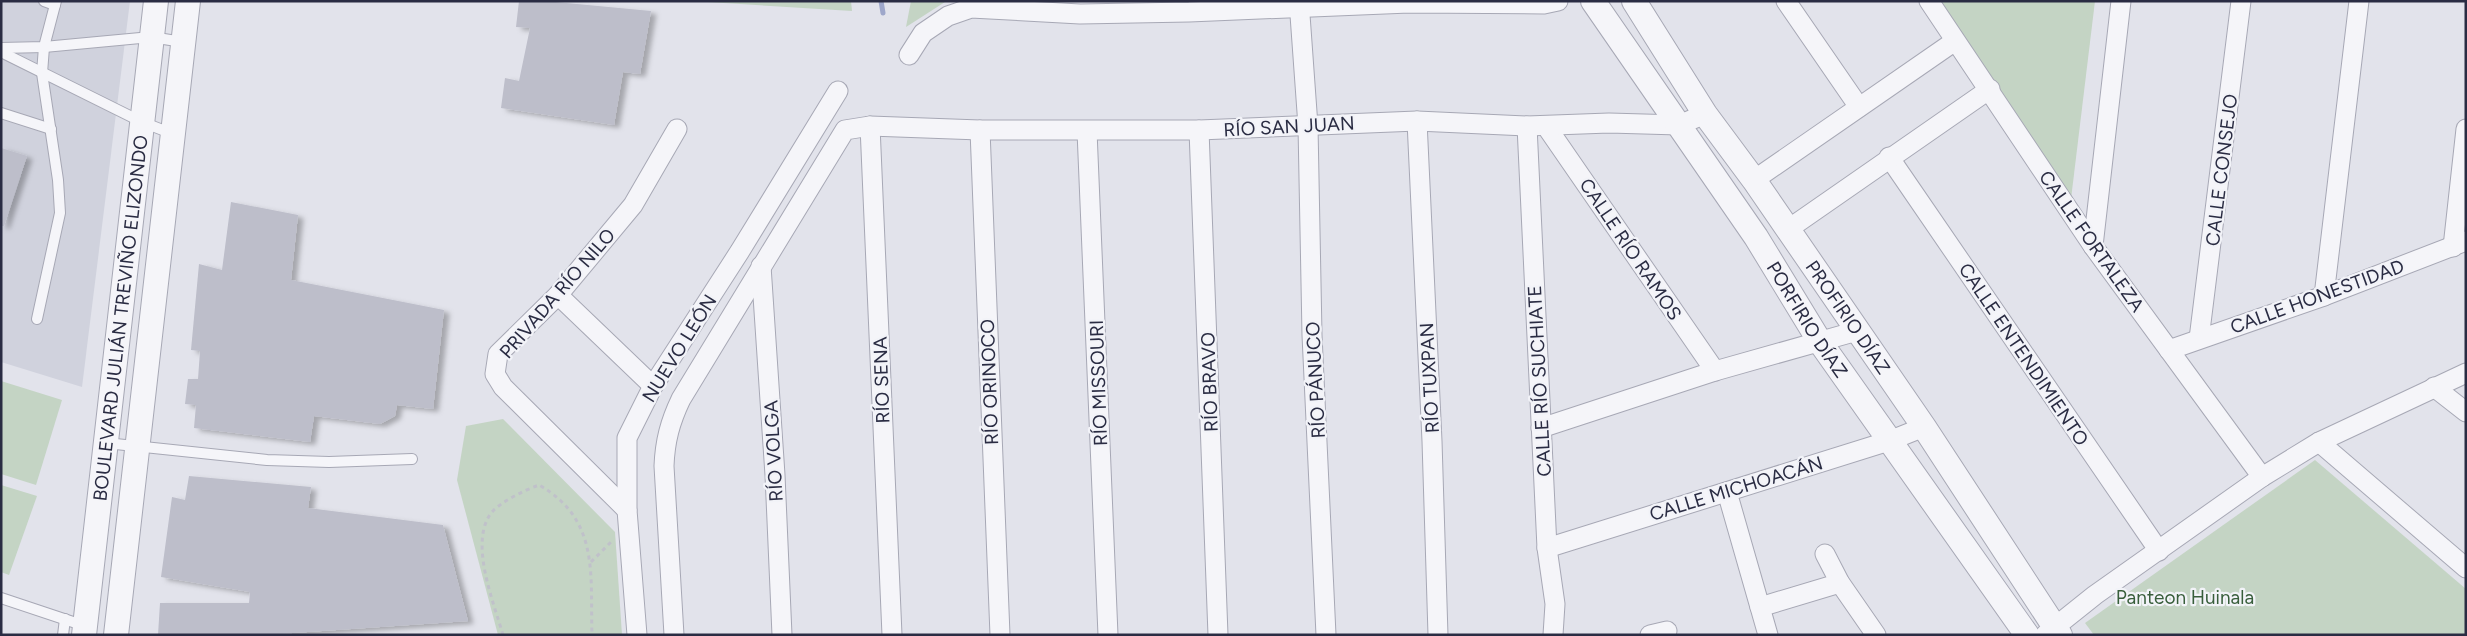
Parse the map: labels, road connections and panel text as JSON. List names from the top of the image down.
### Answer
{
  "streets": {
    "street": [
      "RÍO SAN JUAN",
      "CALLE CONSEJO",
      "CALLE FORTALEZA",
      "CALLE RÍO RAMOS",
      "PRIVADA RÍO NILO",
      "CALLE HONESTIDAD",
      "PROFIRIO DÍAZ",
      "BOULEVARD JULIÁN TREVIÑO ELIZONDO",
      "PORFIRIO DÍAZ",
      "NUEVO LEÓN",
      "CALLE ENTENDIMIENTO",
      "RÍO TUXPAN",
      "RÍO SENA",
      "RÍO PÁNUCO",
      "CALLE RÍO SUCHIATE",
      "RÍO ORINOCO",
      "RÍO BRAVO",
      "RÍO MISSOURI",
      "RÍO VOLGA",
      "CALLE MICHOACÁN"
    ]
  },
  "crossings": [
    ["RÍO SAN JUAN", "CALLE RÍO RAMOS"],
    ["RÍO SAN JUAN", "PROFIRIO DÍAZ"],
    ["RÍO SAN JUAN", "PORFIRIO DÍAZ"],
    ["RÍO SAN JUAN", "RÍO TUXPAN"],
    ["RÍO SAN JUAN", "RÍO SENA"],
    ["RÍO SAN JUAN", "RÍO PÁNUCO"],
    ["RÍO SAN JUAN", "CALLE RÍO SUCHIATE"],
    ["RÍO SAN JUAN", "RÍO ORINOCO"],
    ["RÍO SAN JUAN", "RÍO BRAVO"],
    ["RÍO SAN JUAN", "RÍO MISSOURI"],
    ["CALLE CONSEJO", "CALLE HONESTIDAD"],
    ["CALLE FORTALEZA", "CALLE HONESTIDAD"],
    ["PRIVADA RÍO NILO", "NUEVO LEÓN"],
    ["PROFIRIO DÍAZ", "CALLE MICHOACÁN"],
    ["PORFIRIO DÍAZ", "CALLE MICHOACÁN"],
    ["NUEVO LEÓN", "RÍO VOLGA"],
    ["CALLE RÍO SUCHIATE", "CALLE MICHOACÁN"]
  ],
  "parks": ["Panteon Huinala"]
}
